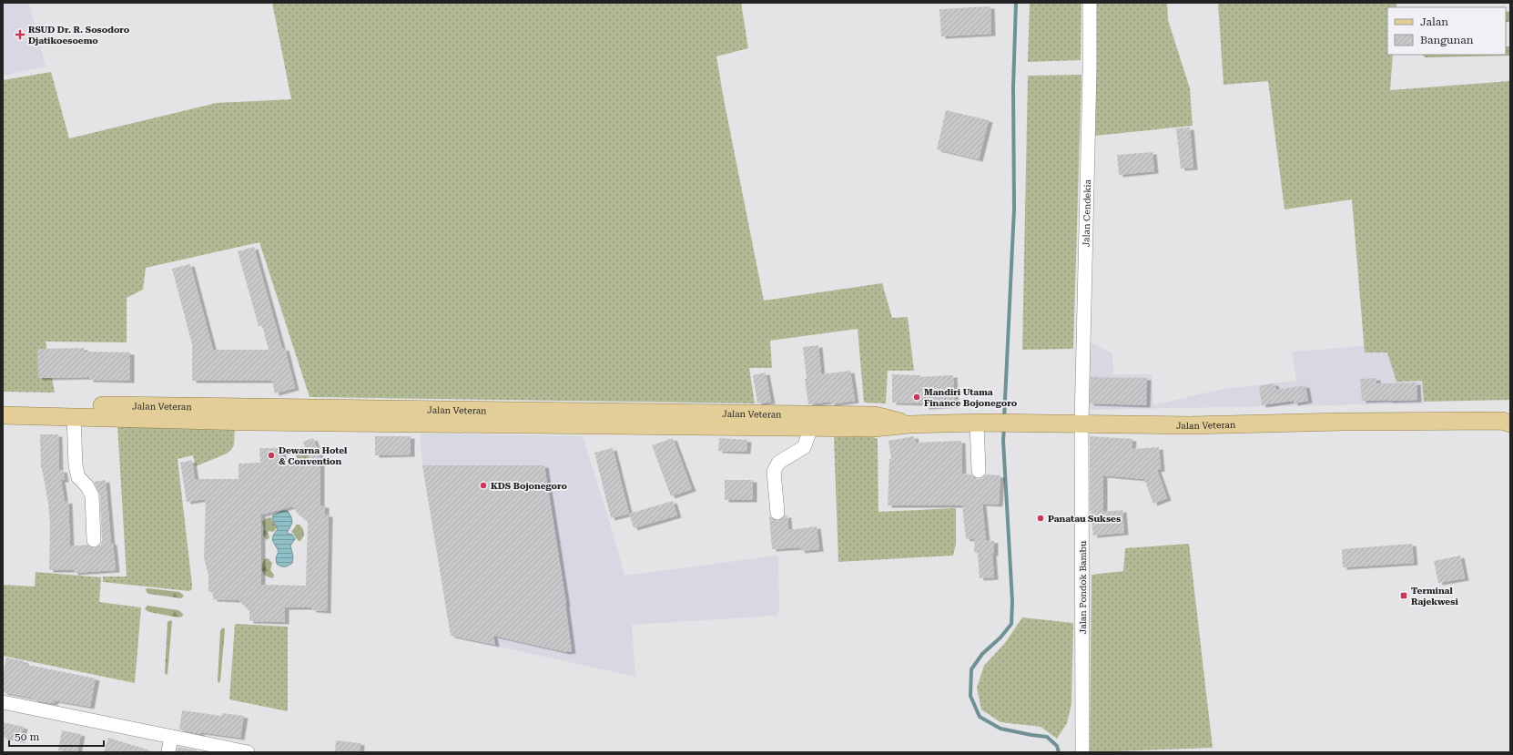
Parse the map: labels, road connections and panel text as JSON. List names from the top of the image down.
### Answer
{
  "streets": {
    "main road": ["Jalan Veteran"],
    "street": ["Jalan Cendekia", "Jalan Pondok Bambu"]
  },
  "crossings": [
    ["Jalan Cendekia", "Jalan Veteran"],
    ["Jalan Cendekia", "Jalan Pondok Bambu"],
    ["Jalan Veteran", "Jalan Pondok Bambu"]
  ],
  "places": {
    "health": ["RSUD Dr. R. Sosodoro Djatikoesoemo"],
    "other": [
      "Mandiri Utama Finance Bojonegoro",
      "Dewarna Hotel & Convention",
      "KDS Bojonegoro",
      "Panatau Sukses"
    ],
    "transit": ["Terminal Rajekwesi"]
  },
  "legend": ["Jalan", "Bangunan"],
  "scale_bar": "50 m"
}
